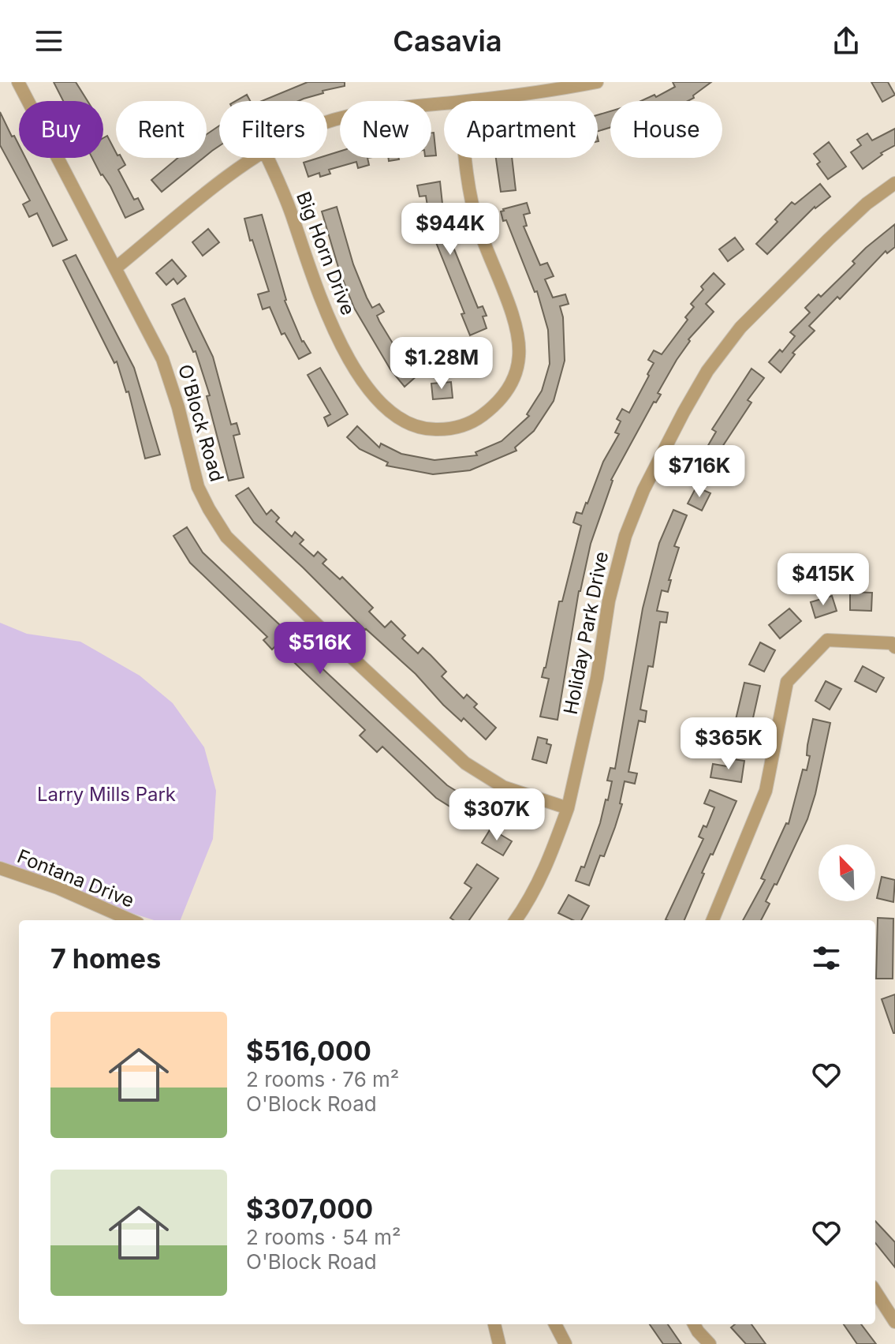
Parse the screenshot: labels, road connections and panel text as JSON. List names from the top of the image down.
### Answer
{
  "streets": {
    "street": [
      "Big Horn Drive",
      "O'Block Road",
      "Holiday Park Drive",
      "Fontana Drive"
    ]
  },
  "crossings": [
    ["O'Block Road", "Holiday Park Drive"]
  ],
  "parks": ["Larry Mills Park"],
  "north": "top left",
  "page": {
    "header": "Casavia",
    "chip": [
      "Buy",
      "Rent",
      "Filters",
      "New",
      "Apartment",
      "House"
    ],
    "price": [
      "$944K",
      "$1.28M",
      "$716K",
      "$415K",
      "$516K",
      "$365K",
      "$307K"
    ],
    "heading": "7 homes",
    "list": [
      {
        "name": "$516,000",
        "note": "2 rooms · 76 m² · O'Block Road"
      },
      {
        "name": "$307,000",
        "note": "2 rooms · 54 m² · O'Block Road"
      }
    ]
  }
}
